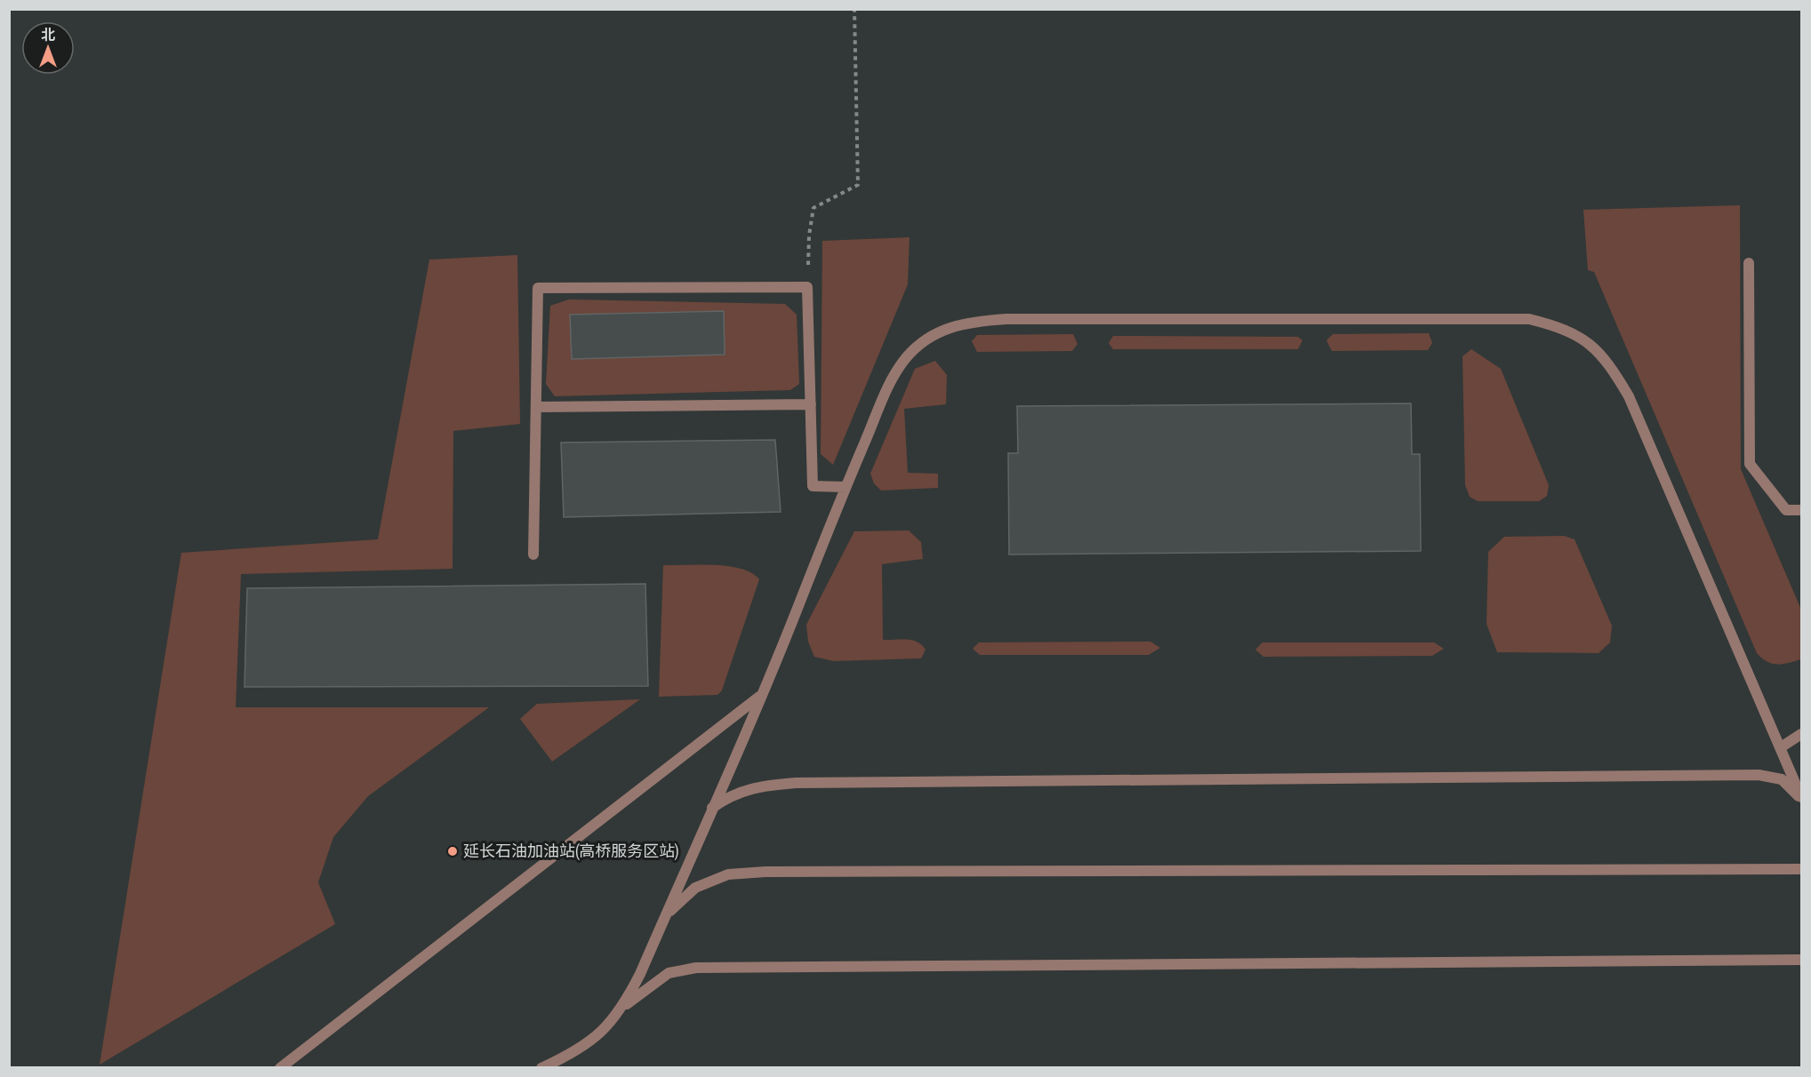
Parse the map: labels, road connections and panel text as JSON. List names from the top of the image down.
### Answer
{
  "places": ["延长石油加油站(高桥服务区站)"],
  "north": "top"
}
